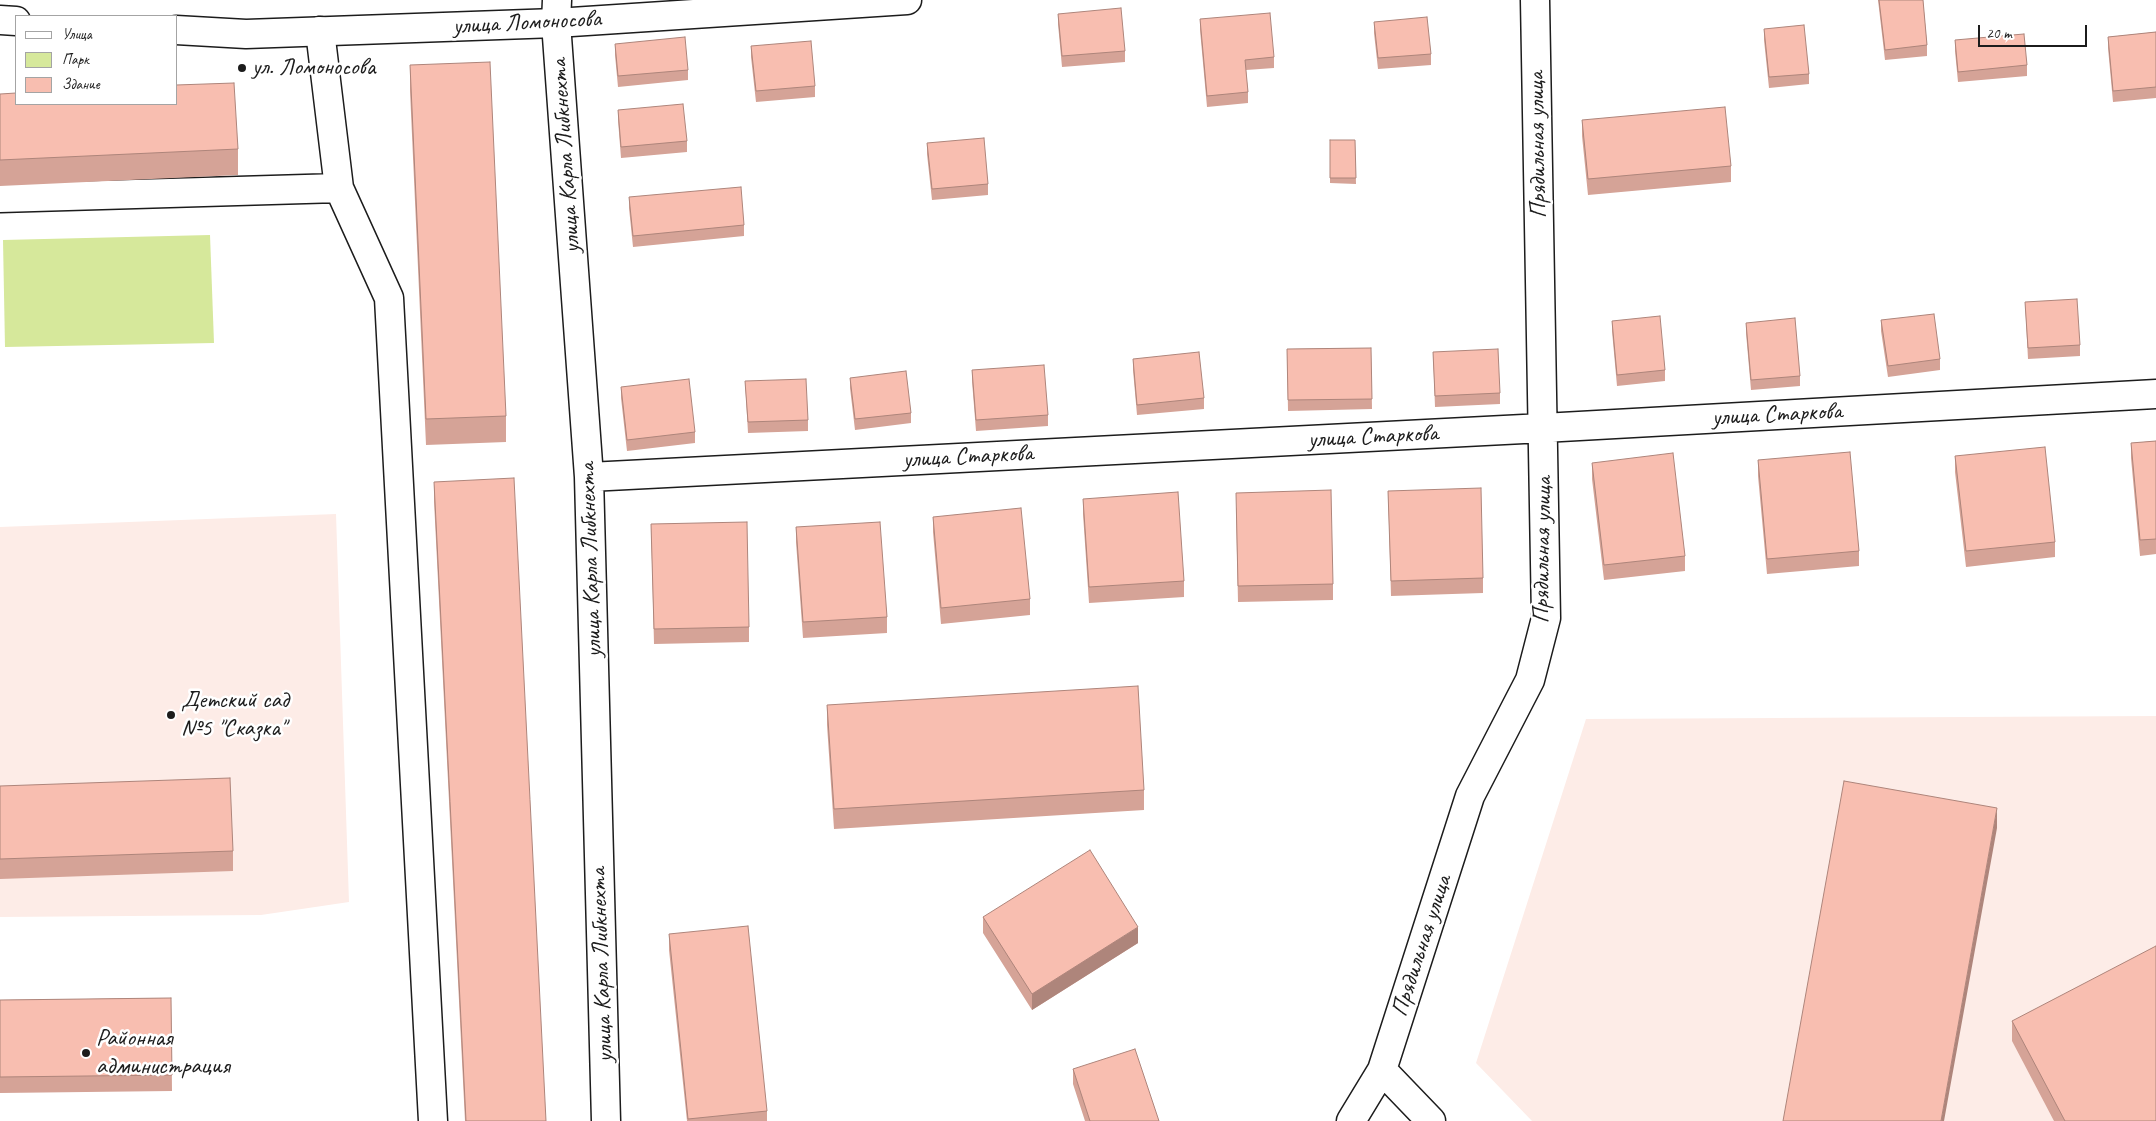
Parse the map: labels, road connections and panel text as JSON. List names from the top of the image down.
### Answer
{
  "streets": {
    "street": [
      "улица Ломоносова",
      "Прядильная улица",
      "улица Карла Либкнехта",
      "улица Старкова"
    ]
  },
  "crossings": [
    ["улица Ломоносова", "улица Карла Либкнехта"],
    ["Прядильная улица", "улица Старкова"],
    ["улица Карла Либкнехта", "улица Старкова"]
  ],
  "places": ["ул. Ломоносова", "Детский сад №5 \"Сказка\"", "Районная администрация"],
  "legend": ["Улица", "Парк", "Здание"],
  "scale_bar": "20 m"
}
